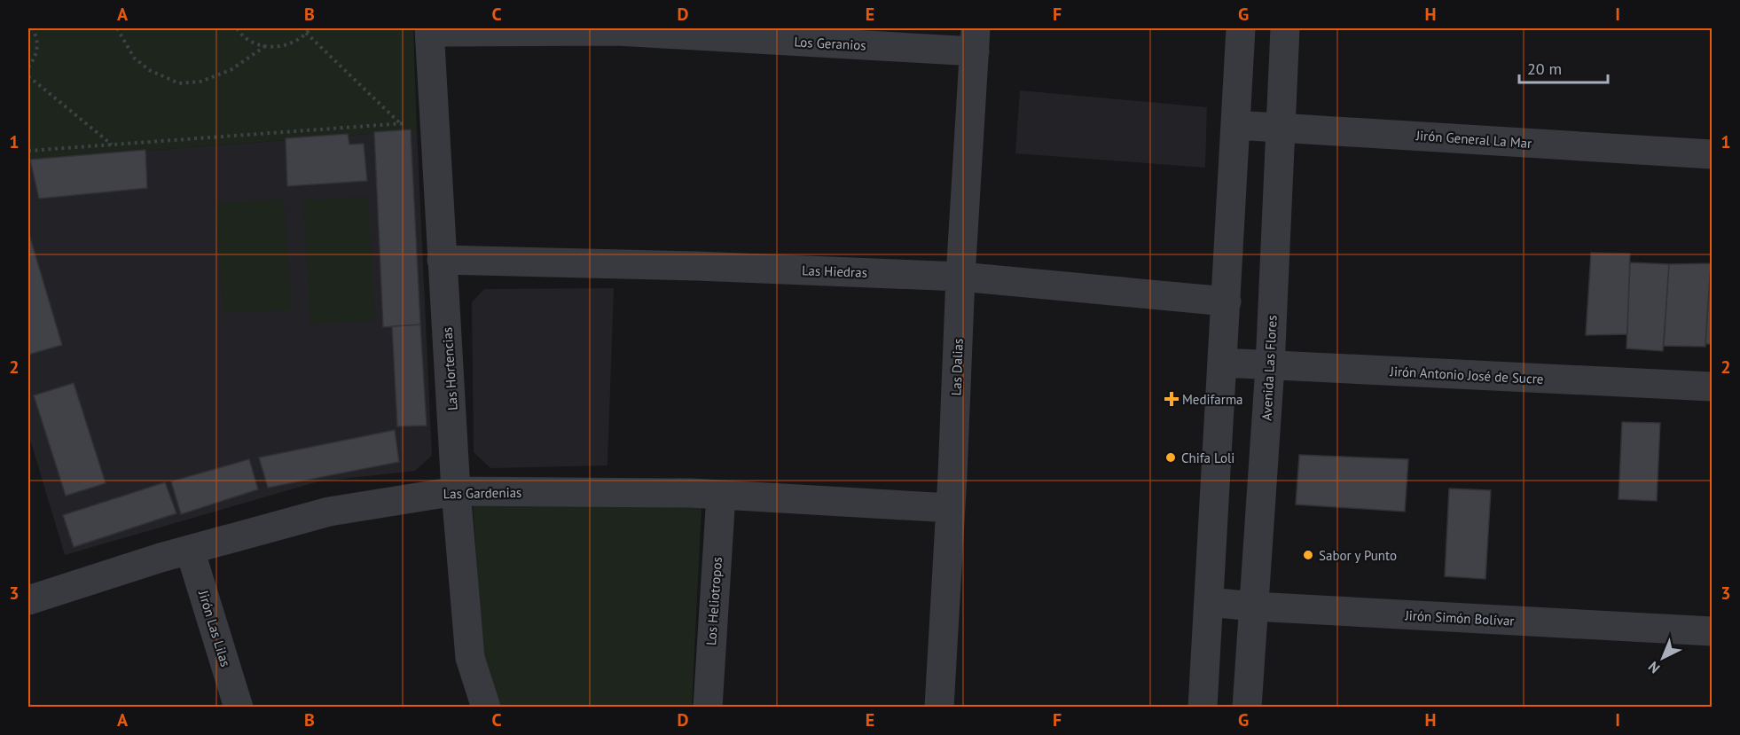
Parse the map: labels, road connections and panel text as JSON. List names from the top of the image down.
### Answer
{
  "streets": {
    "street": [
      "Los Geranios",
      "Jirón General La Mar",
      "Las Hiedras",
      "Las Dalias",
      "Avenida Las Flores",
      "Las Hortencias",
      "Jirón Antonio José de Sucre",
      "Las Gardenias",
      "Los Heliotropos",
      "Jirón Simón Bolívar",
      "Jirón Las Lilas"
    ]
  },
  "crossings": [
    ["Los Geranios", "Las Dalias"],
    ["Los Geranios", "Las Hortencias"],
    ["Jirón General La Mar", "Avenida Las Flores"],
    ["Las Hiedras", "Las Dalias"],
    ["Las Hiedras", "Las Hortencias"],
    ["Las Dalias", "Las Gardenias"],
    ["Avenida Las Flores", "Jirón Antonio José de Sucre"],
    ["Avenida Las Flores", "Jirón Simón Bolívar"],
    ["Las Hortencias", "Las Gardenias"],
    ["Las Gardenias", "Los Heliotropos"],
    ["Las Gardenias", "Jirón Las Lilas"]
  ],
  "places": {
    "health": ["Medifarma"],
    "other": ["Chifa Loli", "Sabor y Punto"]
  },
  "scale_bar": "20 m",
  "north": "bottom left",
  "grid": {
    "columns": [
      "A",
      "B",
      "C",
      "D",
      "E",
      "F",
      "G",
      "H",
      "I"
    ],
    "rows": ["1", "2", "3"]
  }
}
